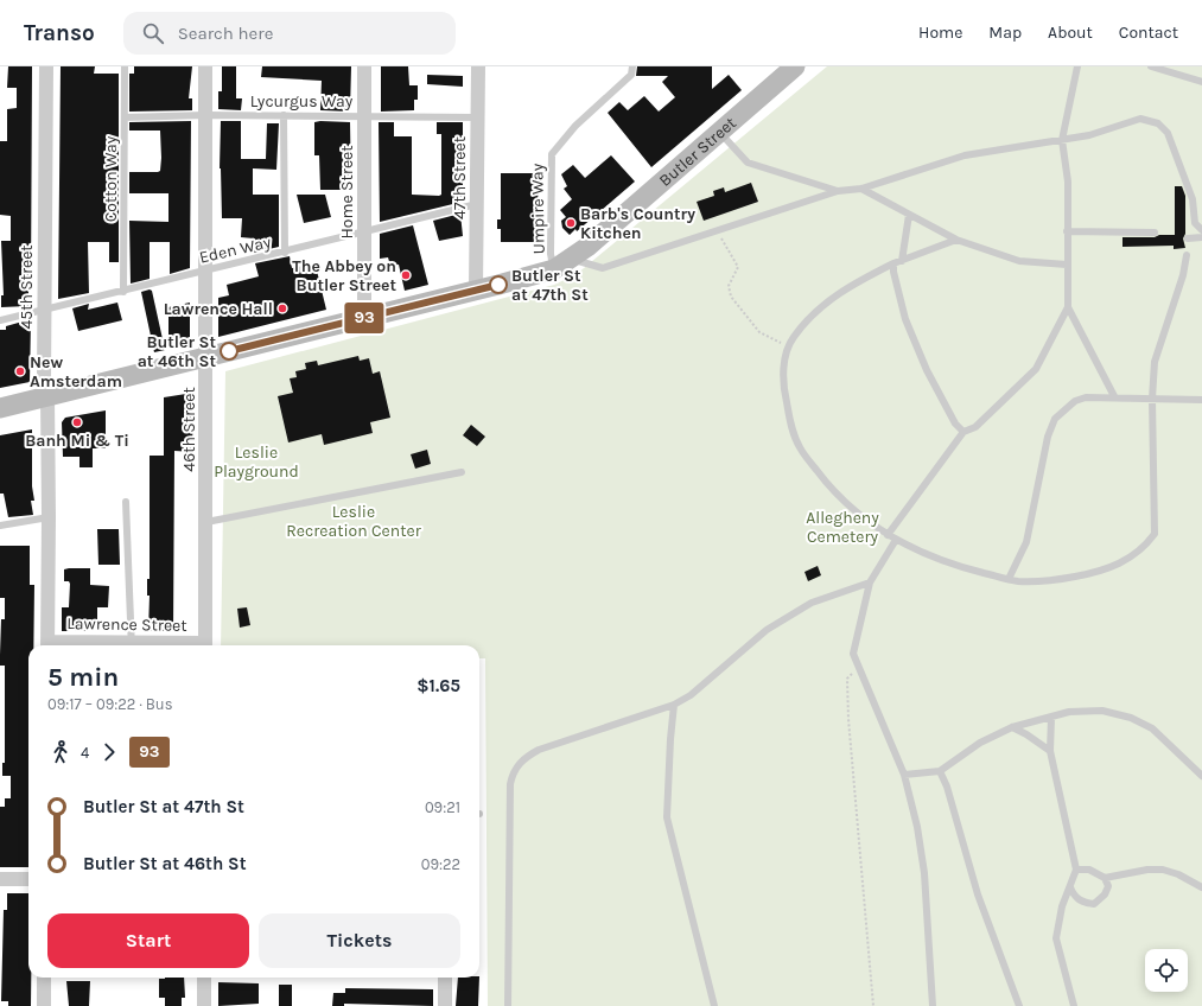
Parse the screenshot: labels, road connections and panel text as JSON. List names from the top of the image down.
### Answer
{
  "streets": {
    "main road": ["Butler Street"],
    "street": [
      "47th Street",
      "Home Street",
      "45th Street",
      "46th Street"
    ],
    "lane": [
      "Lycurgus Way",
      "Cotton Way",
      "Umpire Way",
      "Eden Way"
    ]
  },
  "crossings": [
    ["Lycurgus Way", "47th Street"],
    ["Lycurgus Way", "Cotton Way"],
    ["Lycurgus Way", "Home Street"],
    ["Lycurgus Way", "46th Street"],
    ["Butler Street", "47th Street"],
    ["Butler Street", "Home Street"],
    ["Butler Street", "Umpire Way"],
    ["Butler Street", "45th Street"],
    ["Butler Street", "46th Street"],
    ["47th Street", "Eden Way"],
    ["Cotton Way", "Eden Way"],
    ["Home Street", "Eden Way"],
    ["Eden Way", "45th Street"],
    ["Eden Way", "46th Street"]
  ],
  "parks": ["Leslie Playground", "Leslie Recreation Center", "Allegheny Cemetery"],
  "places": [
    "Barb's Country Kitchen",
    "The Abbey on Butler Street",
    "Butler St at 47th St",
    "Lawrence Hall",
    "Butler St at 46th St",
    "New Amsterdam",
    "Banh Mi & Ti"
  ],
  "lines": ["bus line 93"],
  "page": {
    "header": "Transo",
    "search": "Search here",
    "nav": [
      "Home",
      "Map",
      "About",
      "Contact"
    ],
    "on_map": "93",
    "heading": ["5 min", "09:17 – 09:22 · Bus", "$1.65"],
    "legs": ["4", "93"],
    "list": [
      {
        "name": "Butler St at 47th St",
        "value": "09:21"
      },
      {
        "name": "Butler St at 46th St",
        "value": "09:22"
      }
    ],
    "buttons": ["Start", "Tickets"]
  }
}
